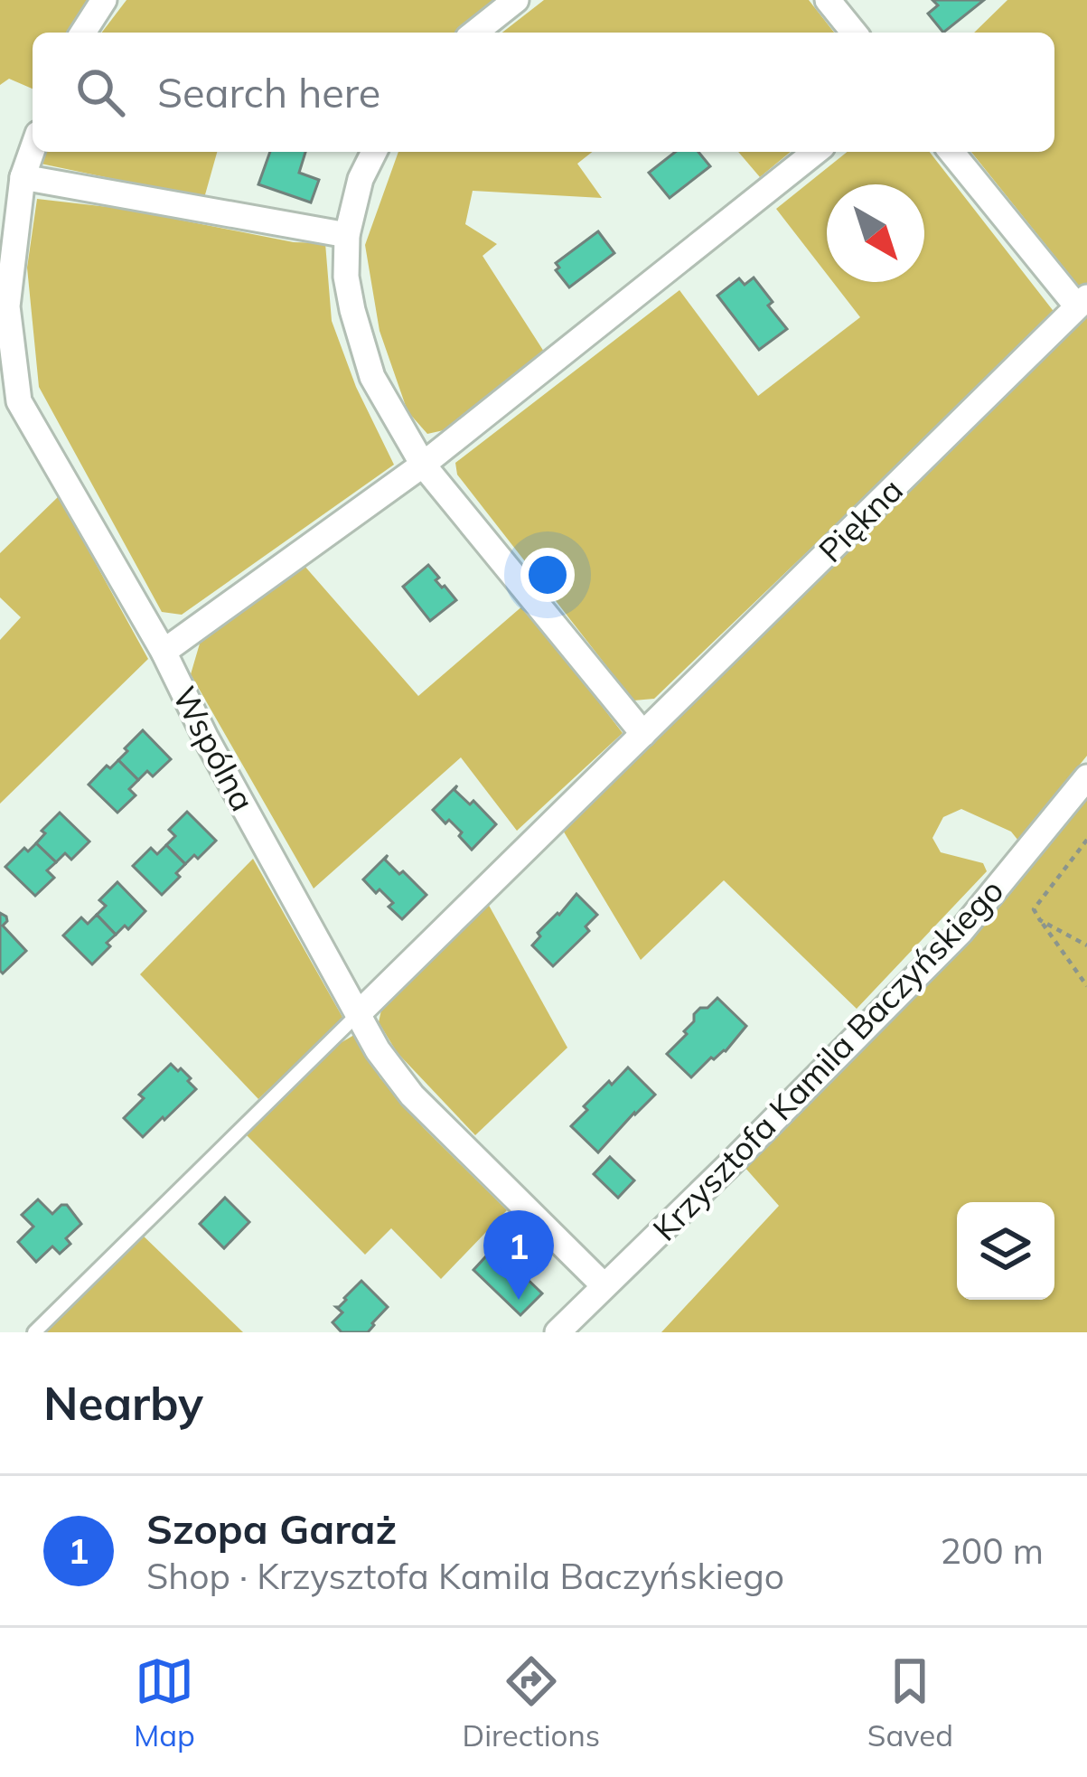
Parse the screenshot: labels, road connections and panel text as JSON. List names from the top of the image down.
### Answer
{
  "streets": {
    "street": ["Piękna", "Wspólna", "Krzysztofa Kamila Baczyńskiego"]
  },
  "crossings": [
    ["Piękna", "Wspólna"],
    ["Wspólna", "Krzysztofa Kamila Baczyńskiego"]
  ],
  "north": "bottom right",
  "page": {
    "search": "Search here",
    "pins": "1",
    "heading": "Nearby",
    "list": [
      {
        "mark": "1",
        "name": "Szopa Garaż",
        "note": "Shop · Krzysztofa Kamila Baczyńskiego",
        "value": "200 m"
      }
    ],
    "nav": ["Map", "Directions", "Saved"]
  }
}
